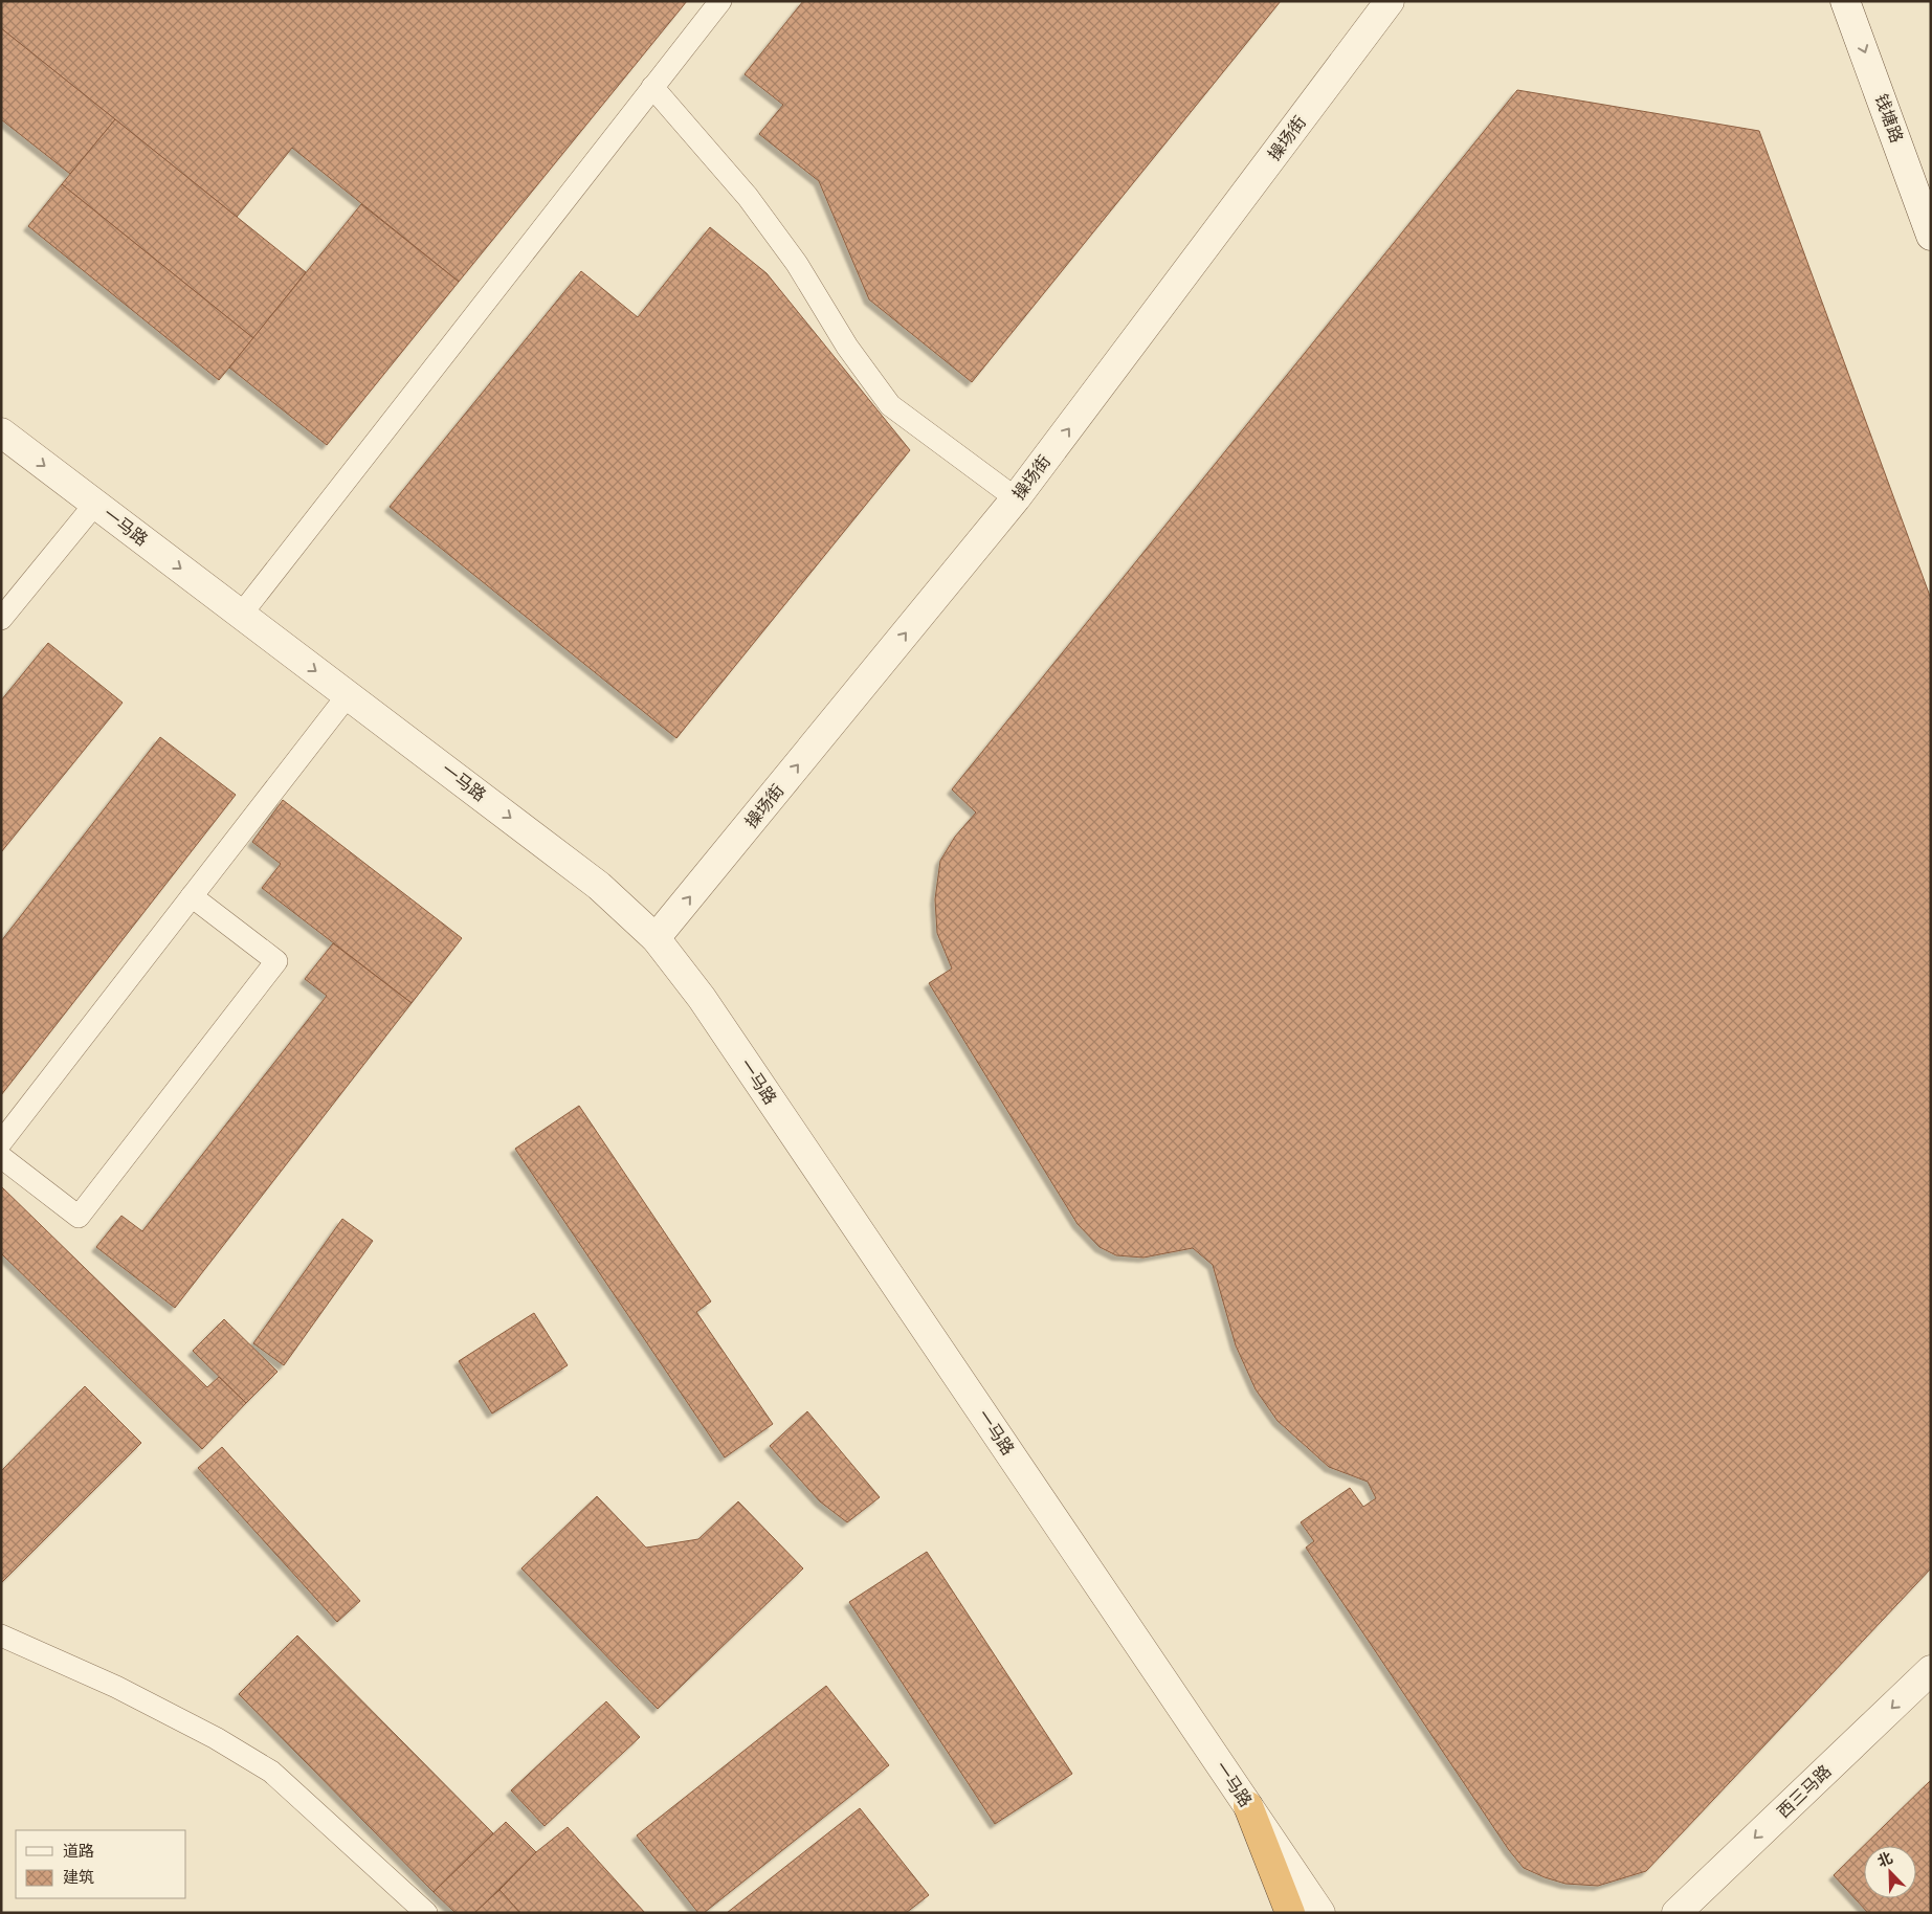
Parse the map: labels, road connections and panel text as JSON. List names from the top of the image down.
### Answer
{
  "streets": {
    "street": [
      "钱塘路",
      "操场街",
      "一马路",
      "西三马路"
    ]
  },
  "crossings": [
    ["操场街", "一马路"]
  ],
  "one_way": [
    "钱塘路",
    "操场街",
    "一马路",
    "西三马路"
  ],
  "legend": ["道路", "建筑"],
  "north": "top left"
}
